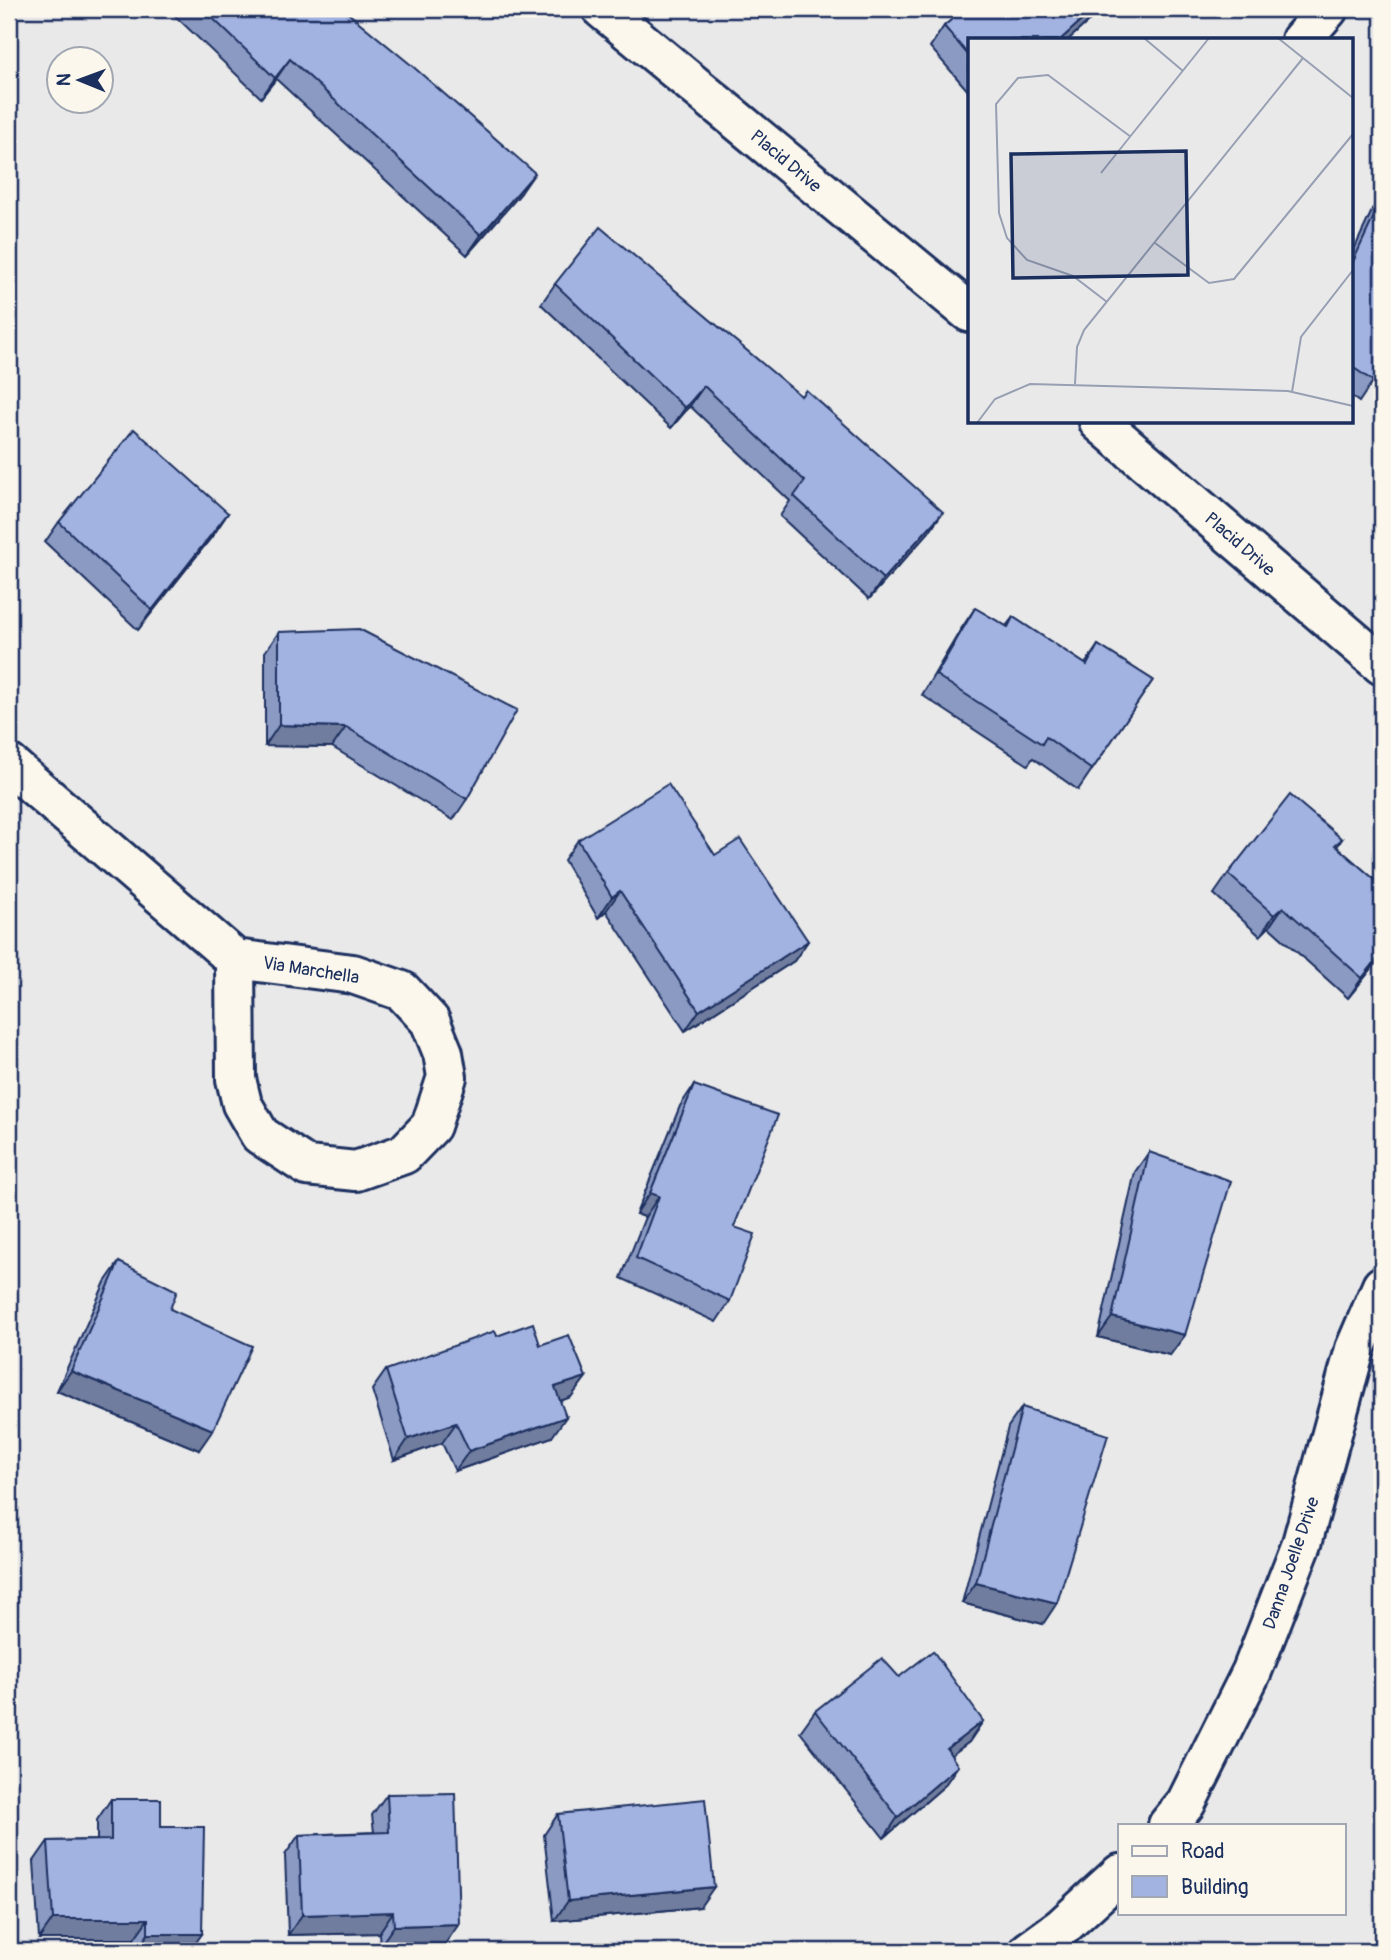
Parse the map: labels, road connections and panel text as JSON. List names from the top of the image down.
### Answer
{
  "streets": {
    "street": ["Placid Drive", "Via Marchella", "Danna Joelle Drive"]
  },
  "legend": ["Road", "Building"],
  "north": "left"
}
